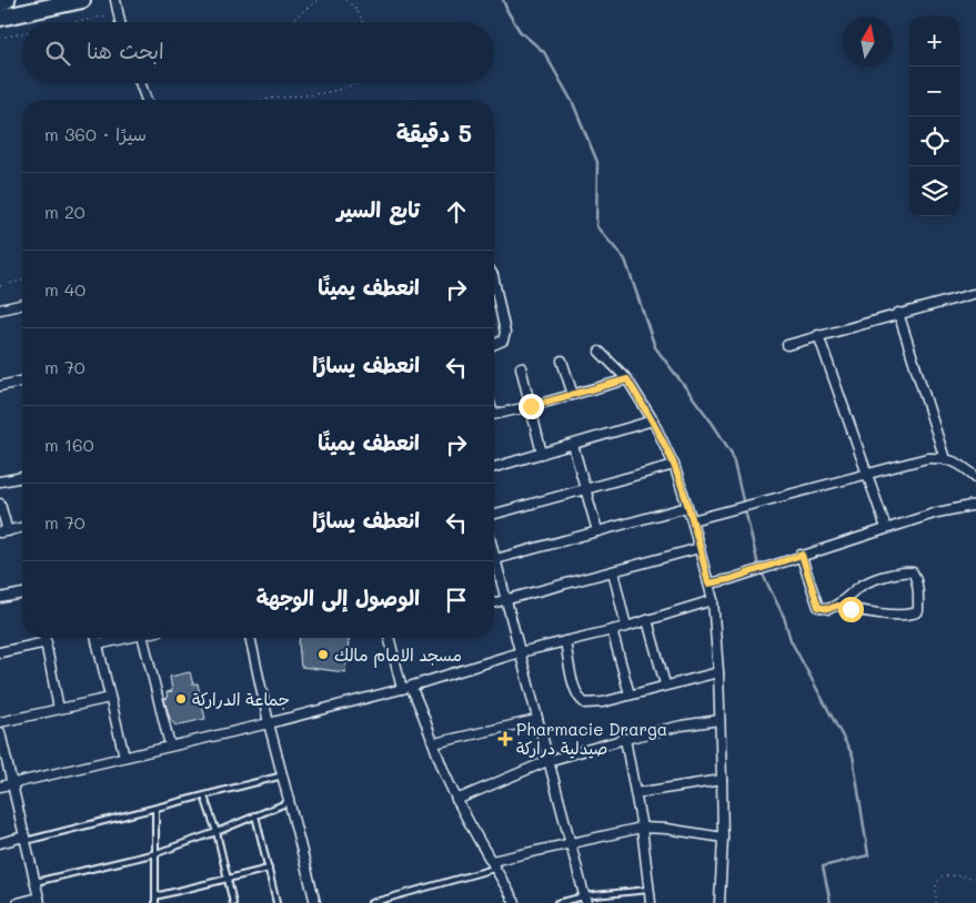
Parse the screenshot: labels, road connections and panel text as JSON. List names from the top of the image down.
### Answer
{
  "places": {
    "other": ["مسجد الامام مالك", "جماعة الدراركة"],
    "health": ["Pharmacie Drarga صيدلية دراركة"]
  },
  "north": "top",
  "page": {
    "map_buttons": ["+", "−"],
    "search": "ابحث هنا",
    "heading": ["5 دقيقة", "سيرًا · 360 m"],
    "list": [
      ["تابع السير", "20 m"],
      ["انعطف يمينًا", "40 m"],
      ["انعطف يسارًا", "70 m"],
      ["انعطف يمينًا", "160 m"],
      ["انعطف يسارًا", "70 m"],
      "الوصول إلى الوجهة"
    ]
  }
}
